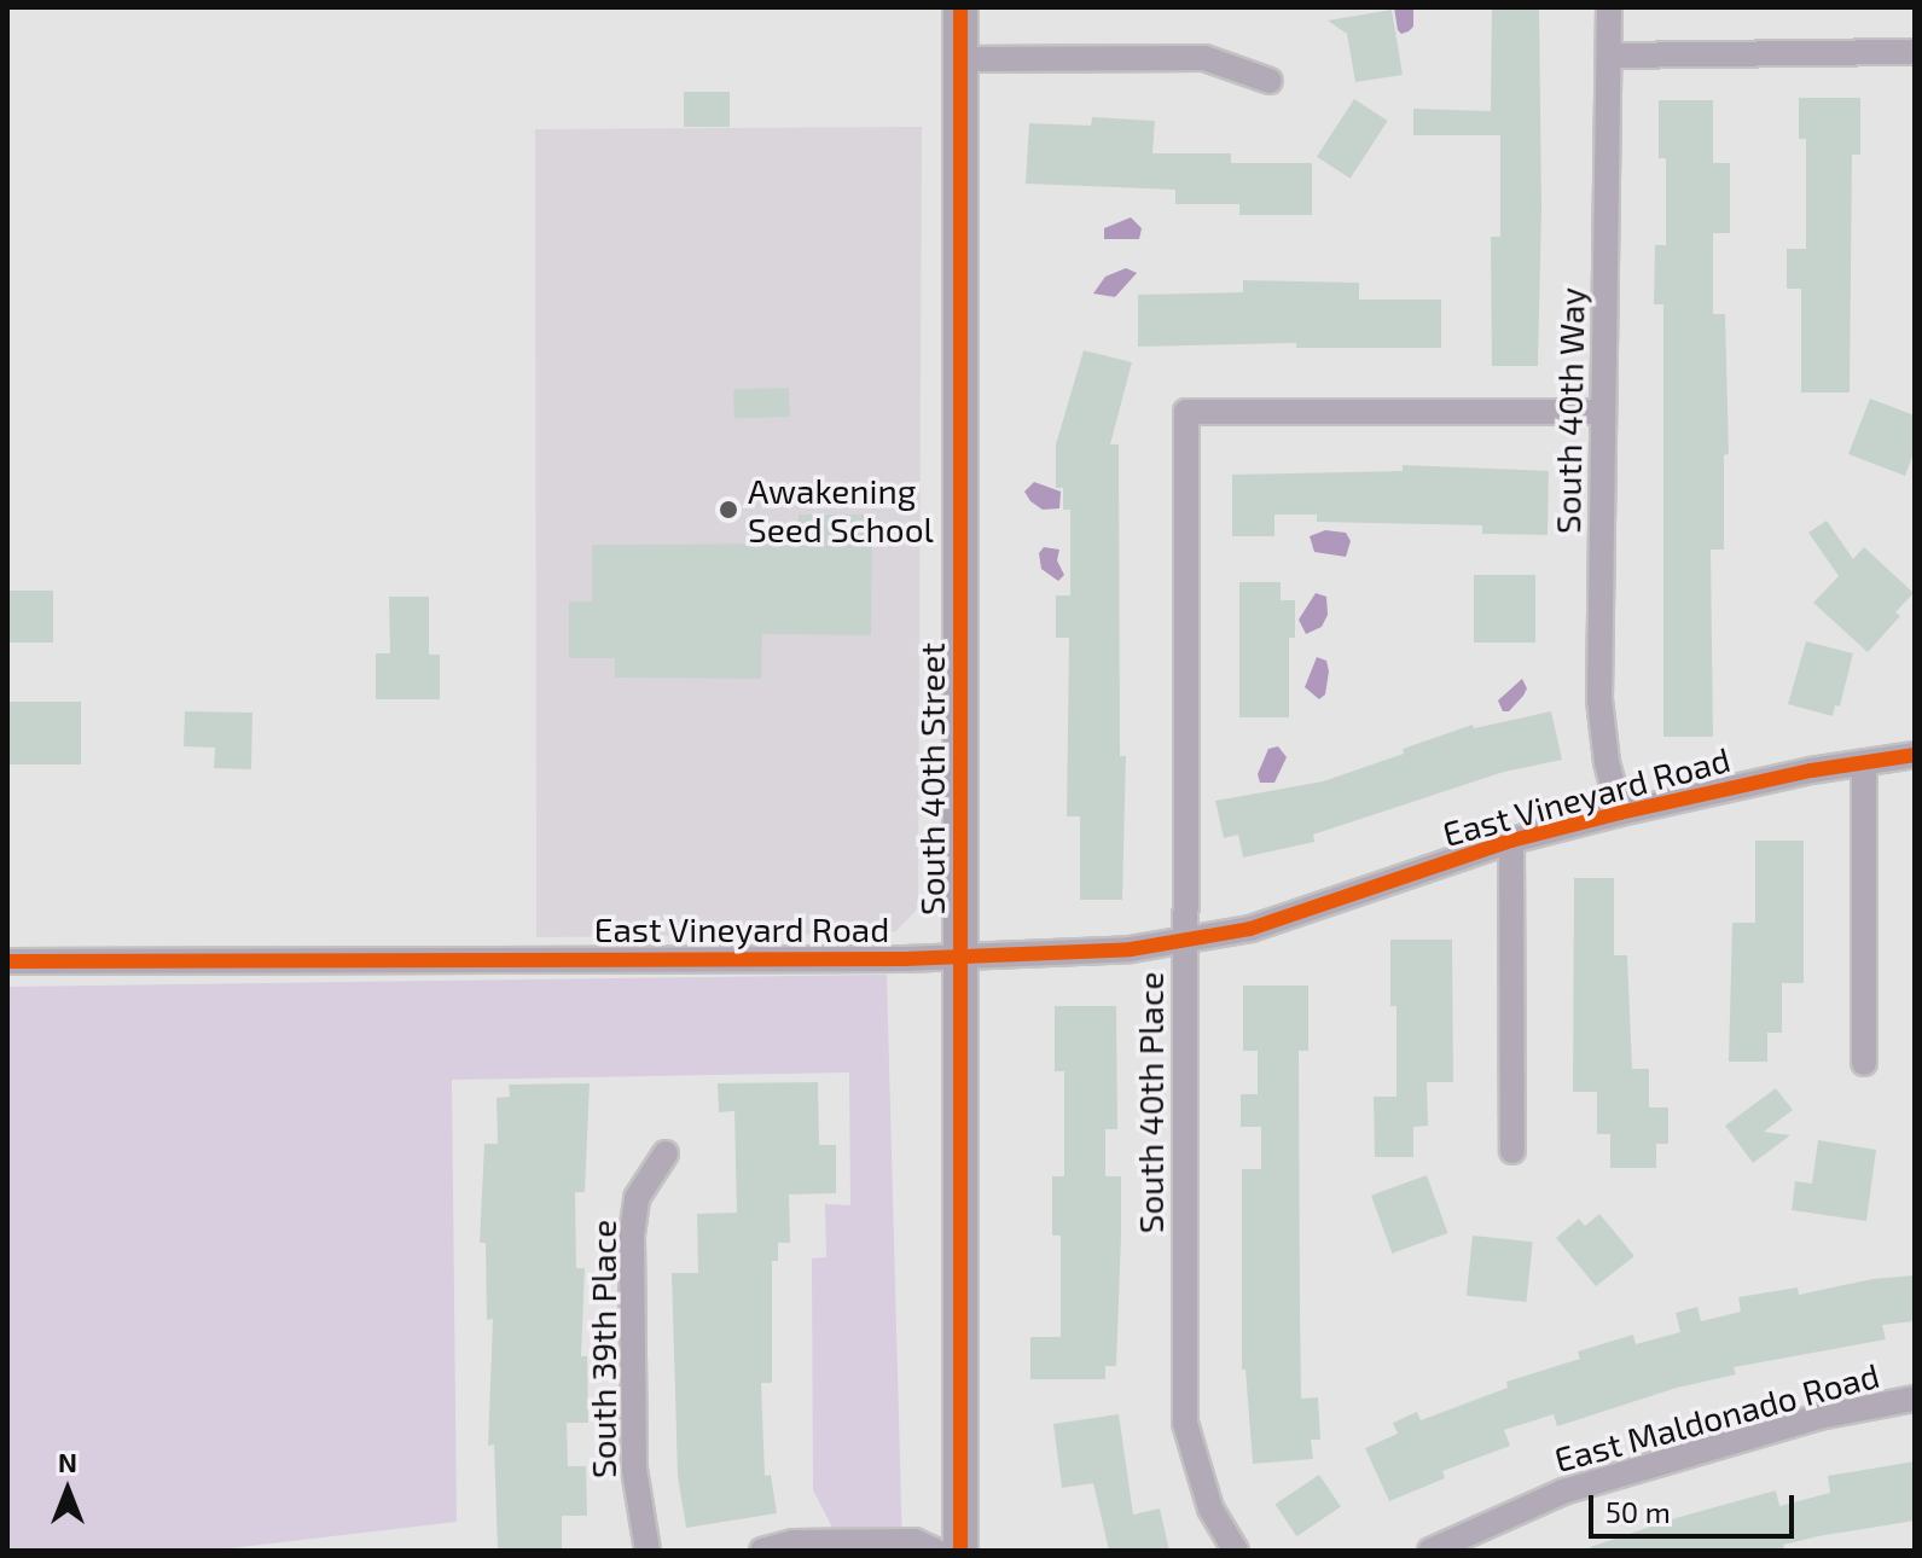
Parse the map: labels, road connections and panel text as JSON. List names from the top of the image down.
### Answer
{
  "streets": {
    "main road": ["South 40th Street"],
    "street": [
      "South 40th Way",
      "East Vineyard Road",
      "South 40th Place",
      "South 39th Place",
      "East Maldonado Road"
    ]
  },
  "crossings": [
    ["South 40th Way", "East Vineyard Road"],
    ["South 40th Way", "South 40th Place"],
    ["South 40th Street", "East Vineyard Road"],
    ["East Vineyard Road", "South 40th Place"]
  ],
  "places": ["Awakening Seed School"],
  "scale_bar": "50 m",
  "north": "top"
}
